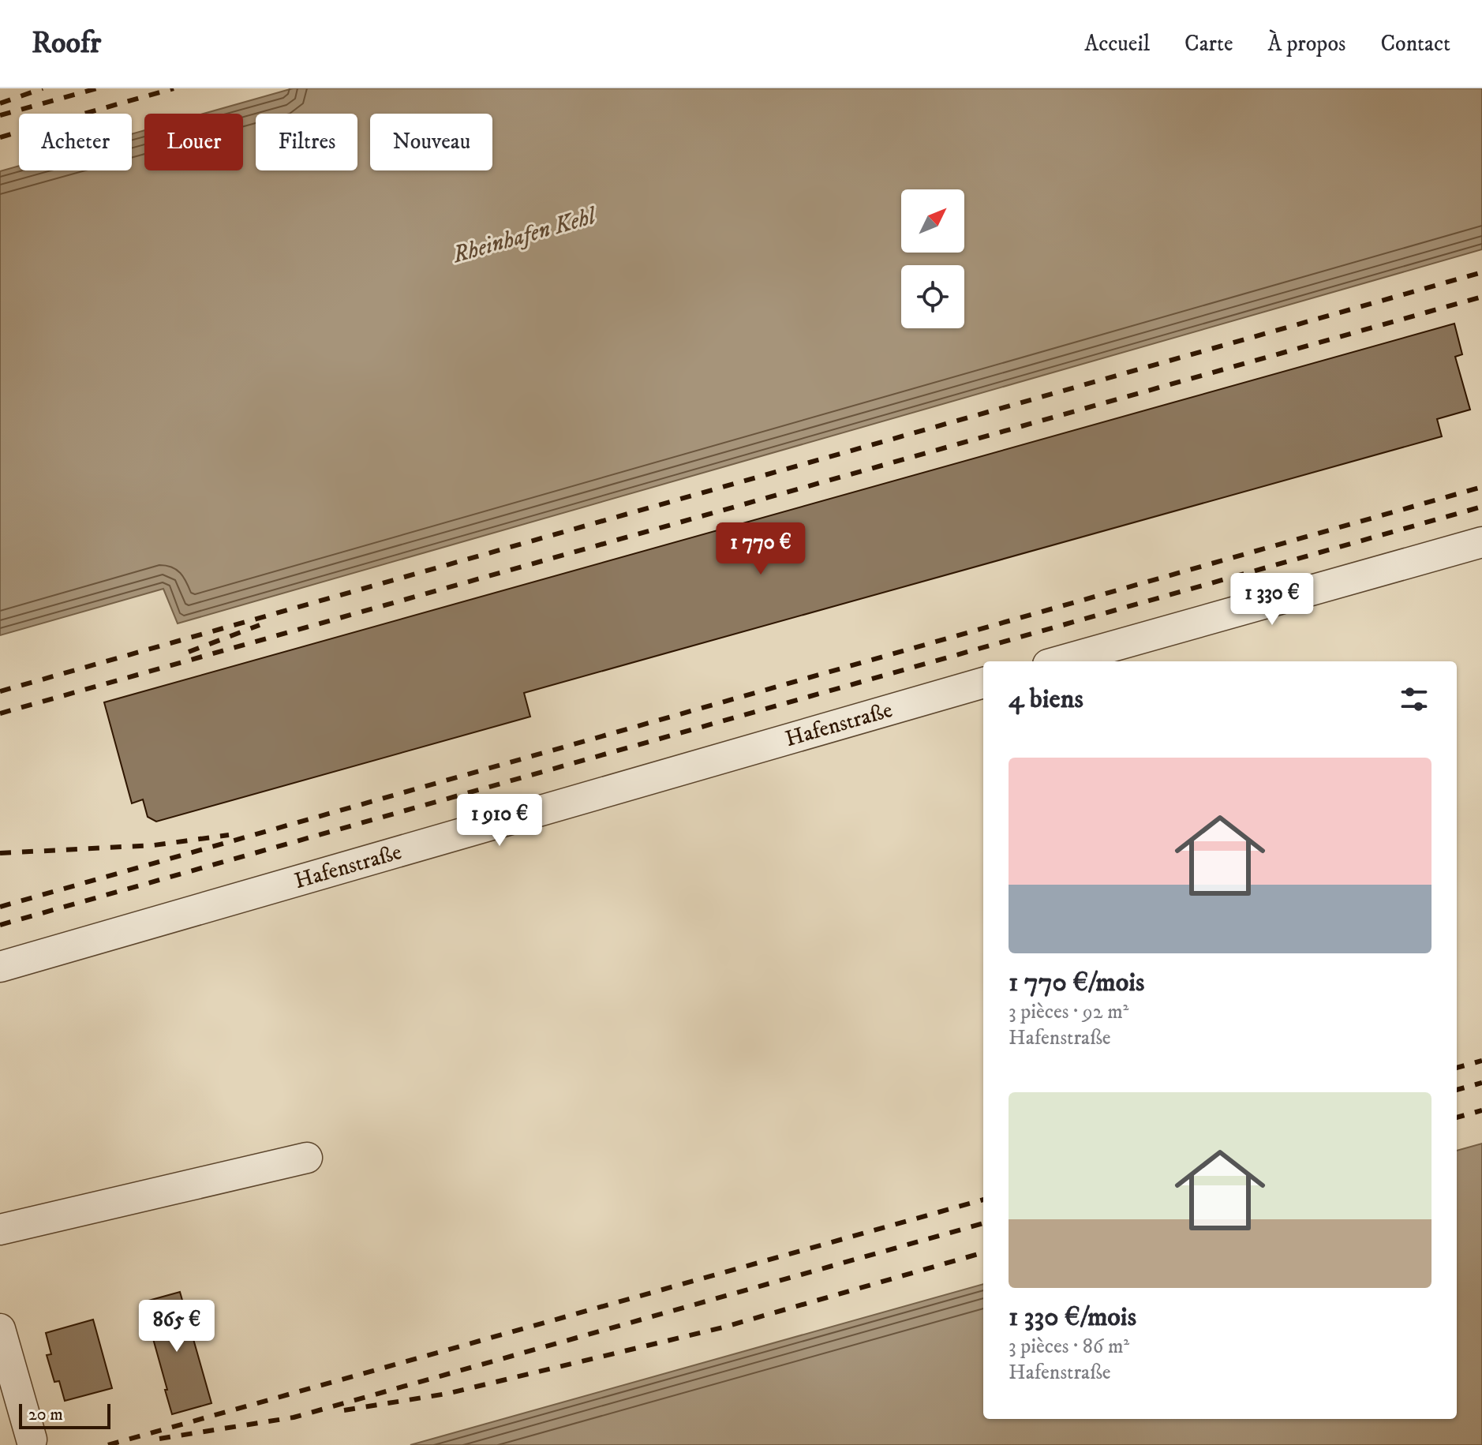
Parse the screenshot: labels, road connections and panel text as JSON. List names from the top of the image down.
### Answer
{
  "streets": {
    "street": ["Hafenstraße"]
  },
  "water": ["Rheinhafen Kehl"],
  "scale_bar": "20 m",
  "north": "top right",
  "page": {
    "header": "Roofr",
    "nav": [
      "Accueil",
      "Carte",
      "À propos",
      "Contact"
    ],
    "chip": [
      "Acheter",
      "Louer",
      "Filtres",
      "Nouveau"
    ],
    "price": [
      "1 770 €",
      "1 330 €",
      "1 910 €",
      "865 €"
    ],
    "heading": "4 biens",
    "list": [
      {
        "name": "1 770 €/mois",
        "note": "3 pièces · 92 m² · Hafenstraße"
      },
      {
        "name": "1 330 €/mois",
        "note": "3 pièces · 86 m² · Hafenstraße"
      }
    ],
    "scale": "20 m"
  }
}
